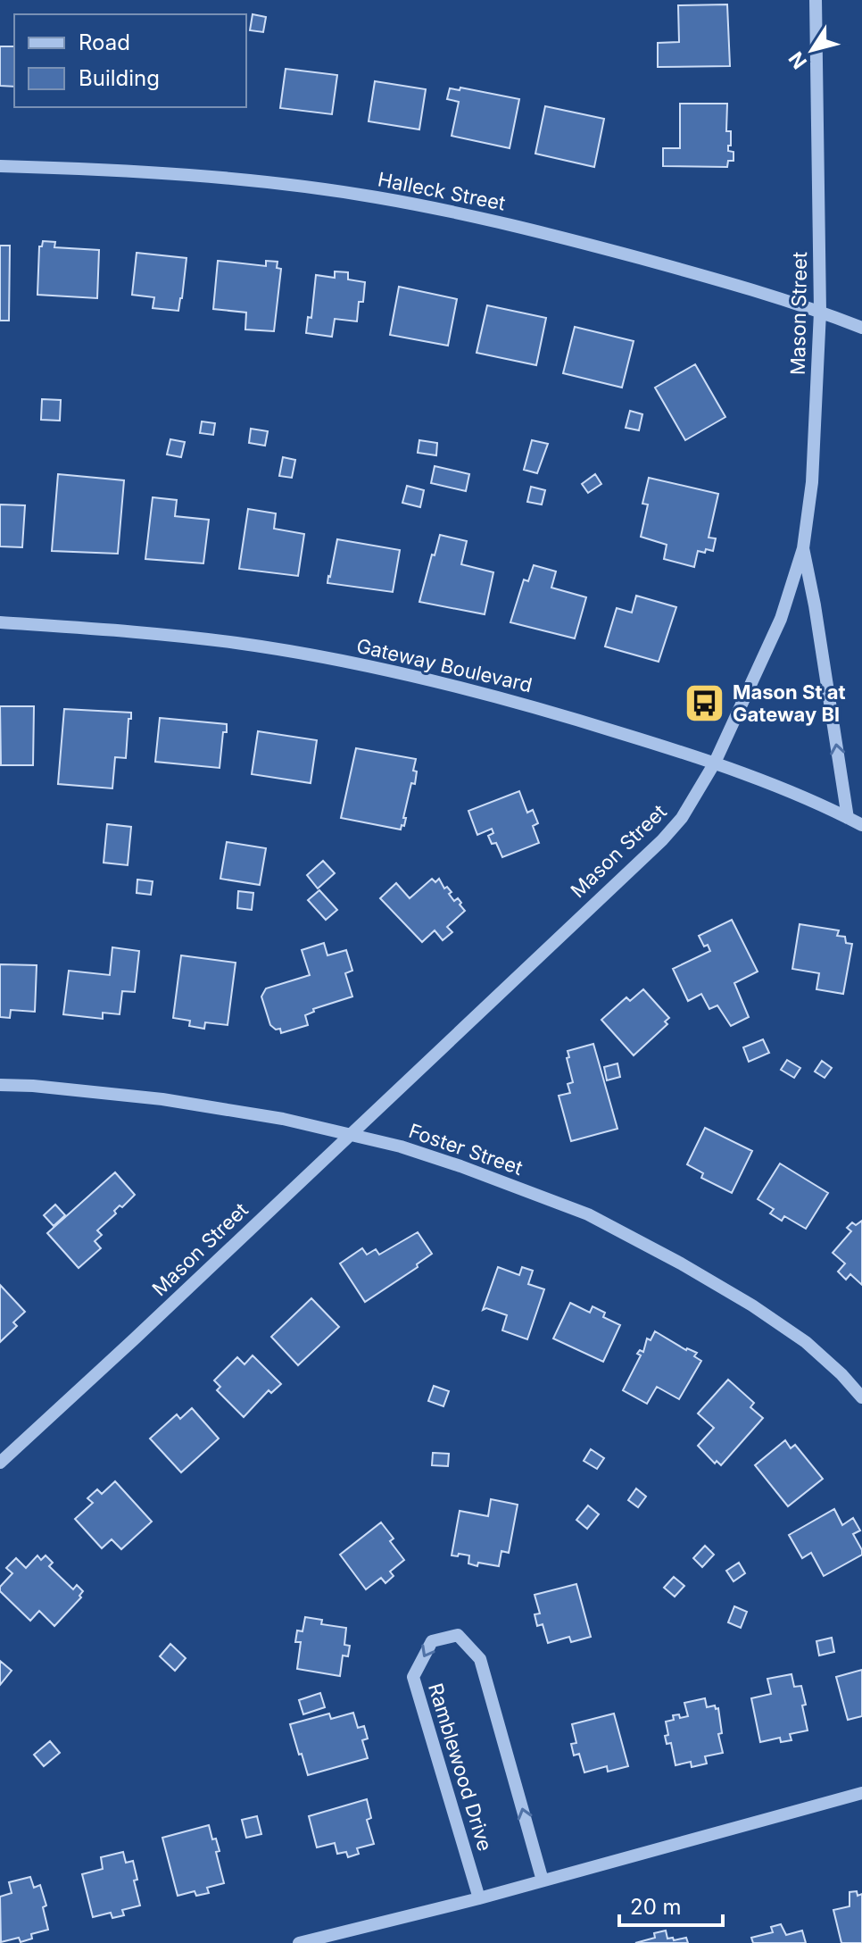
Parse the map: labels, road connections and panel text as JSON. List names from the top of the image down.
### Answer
{
  "streets": {
    "street": [
      "Halleck Street",
      "Mason Street",
      "Gateway Boulevard",
      "Foster Street",
      "Ramblewood Drive"
    ]
  },
  "crossings": [
    ["Halleck Street", "Mason Street"],
    ["Mason Street", "Gateway Boulevard"],
    ["Mason Street", "Foster Street"]
  ],
  "places": {
    "bus stop": ["Mason St at Gateway Bl"]
  },
  "legend": ["Road", "Building"],
  "scale_bar": "20 m",
  "north": "bottom left"
}
